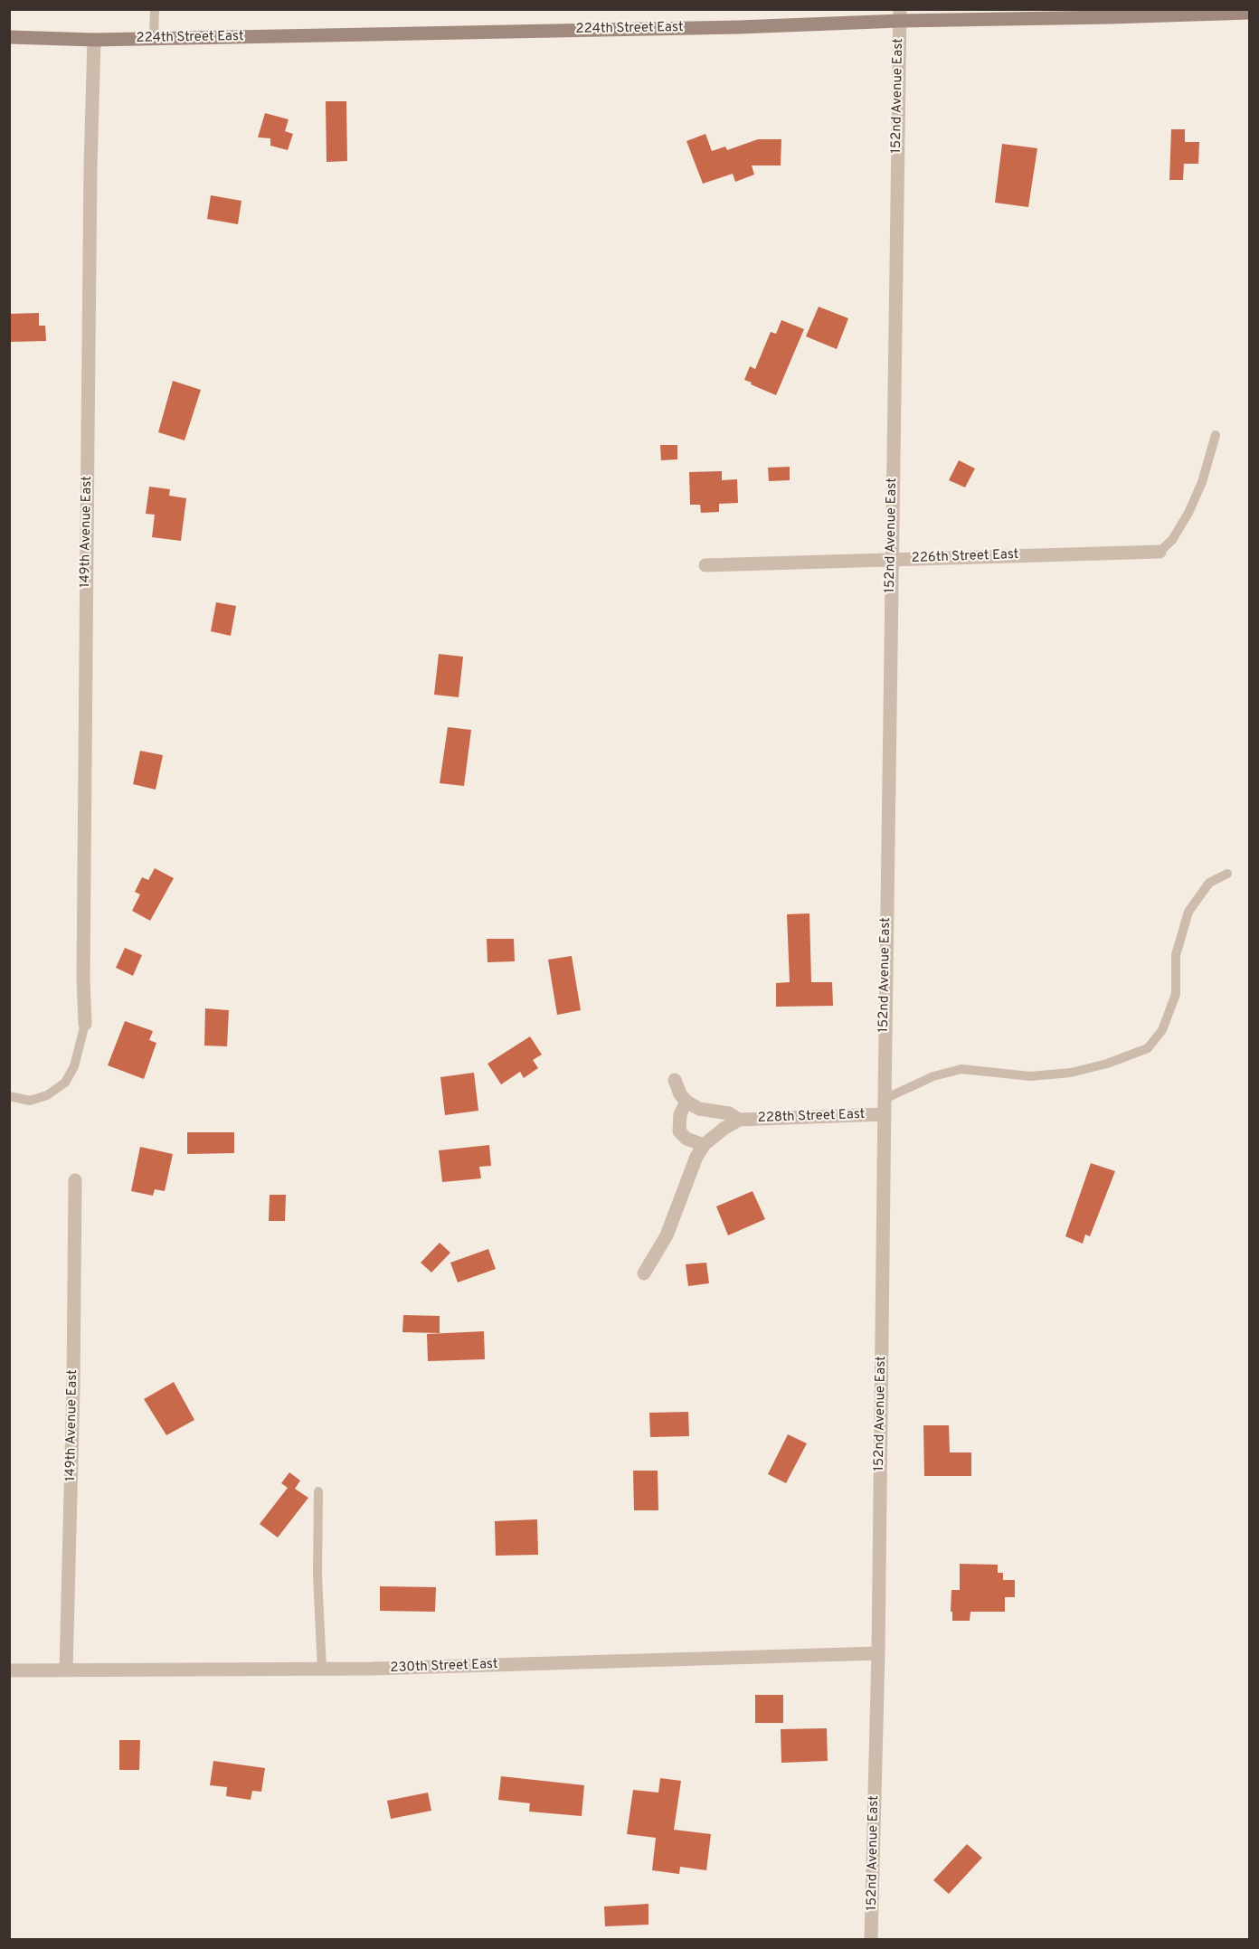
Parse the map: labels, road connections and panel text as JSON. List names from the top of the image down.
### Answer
{
  "streets": {
    "street": [
      "224th Street East",
      "152nd Avenue East",
      "149th Avenue East",
      "226th Street East",
      "228th Street East",
      "230th Street East"
    ]
  },
  "crossings": [
    ["224th Street East", "152nd Avenue East"],
    ["224th Street East", "149th Avenue East"],
    ["152nd Avenue East", "226th Street East"],
    ["152nd Avenue East", "228th Street East"],
    ["152nd Avenue East", "230th Street East"],
    ["149th Avenue East", "230th Street East"]
  ]
}
